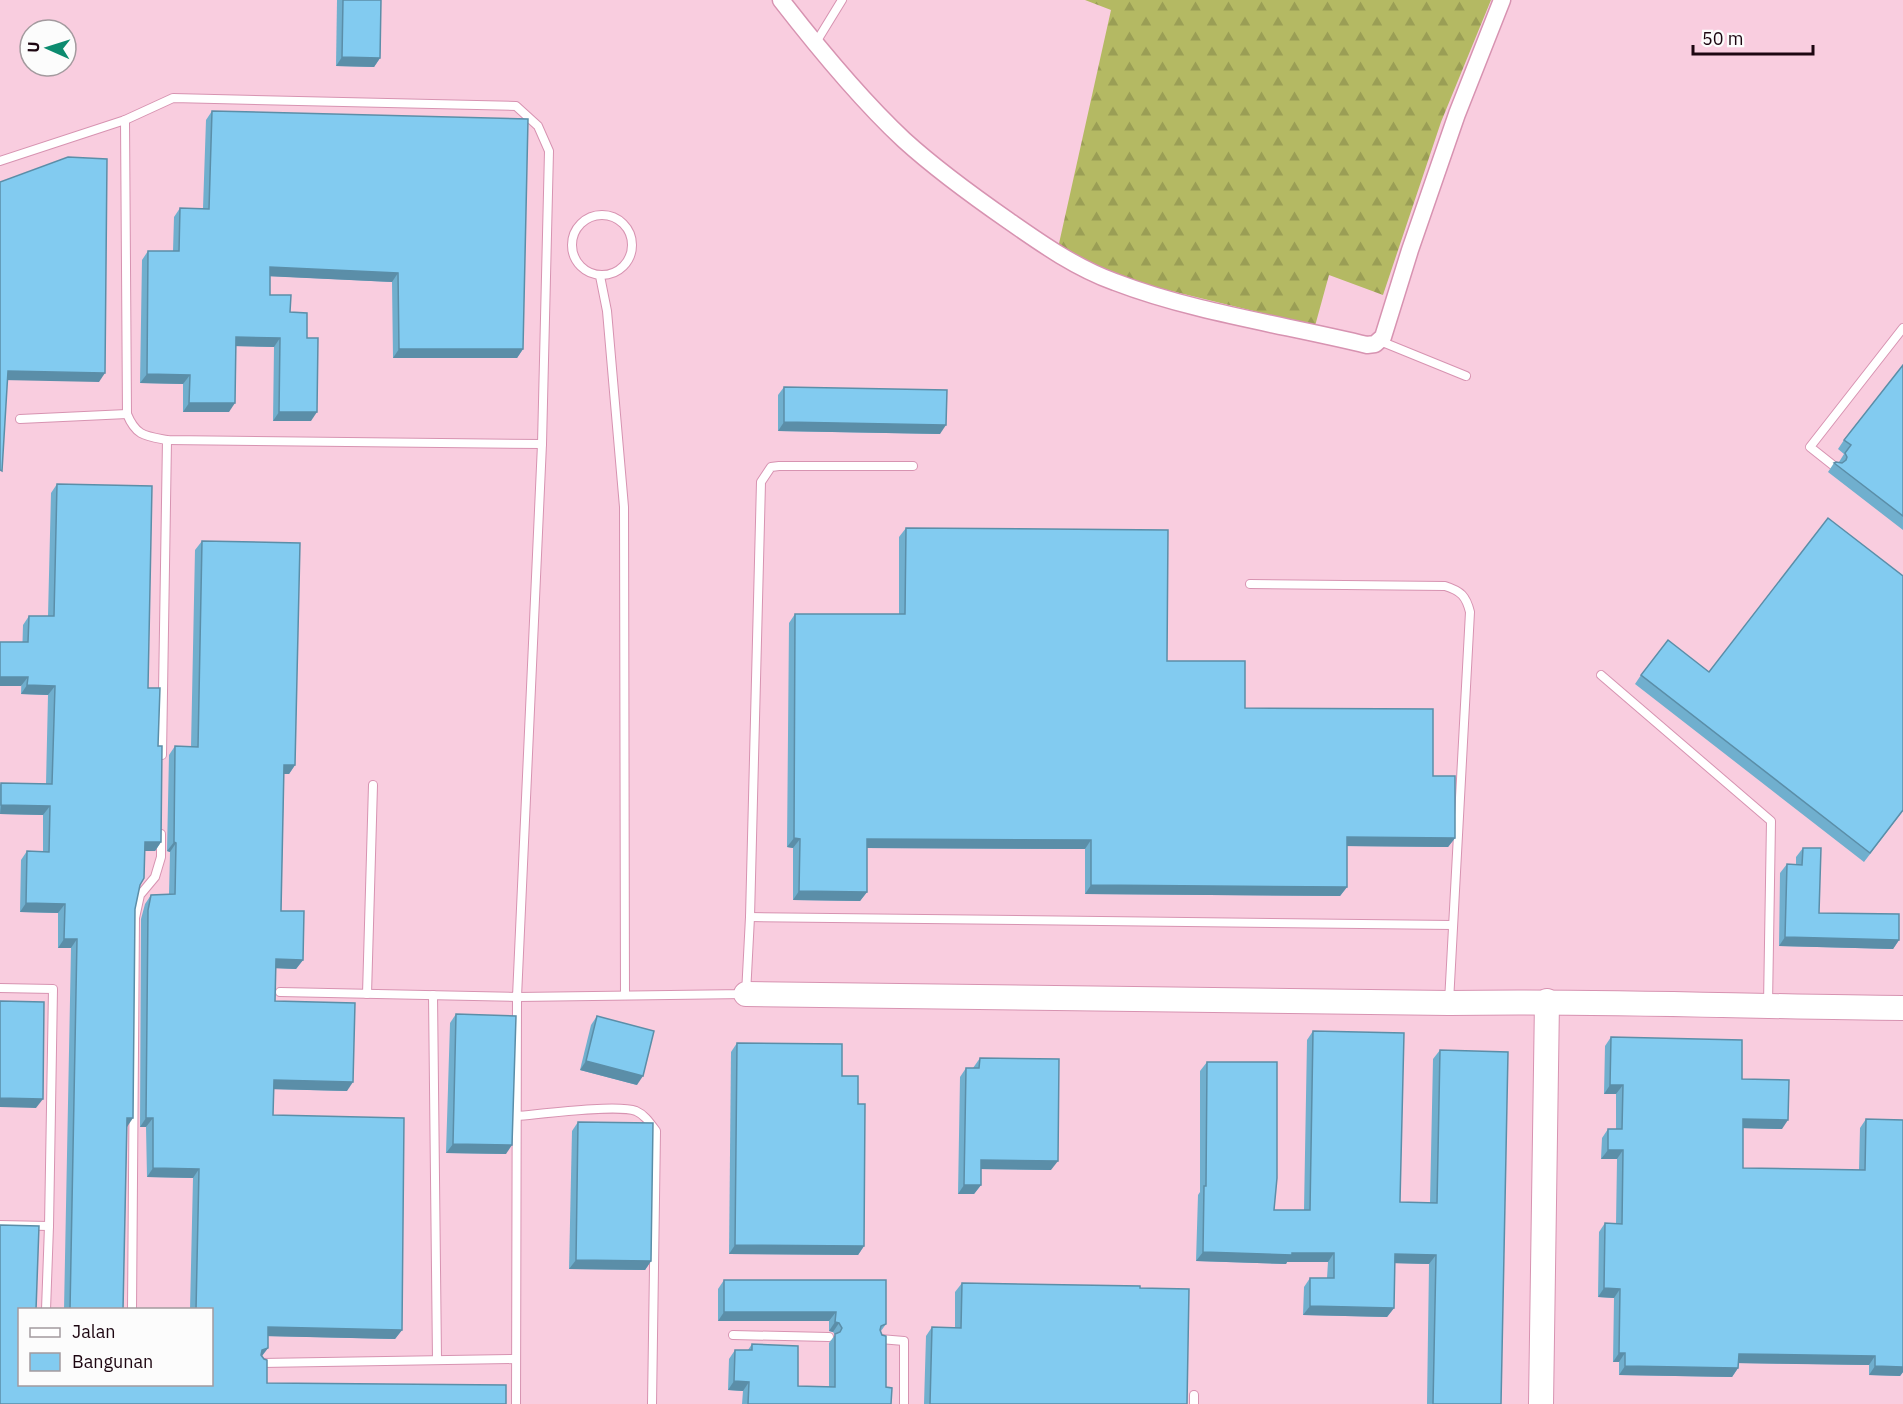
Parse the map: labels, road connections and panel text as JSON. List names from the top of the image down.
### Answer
{
  "legend": ["Jalan", "Bangunan"],
  "scale_bar": "50 m",
  "north": "left"
}
